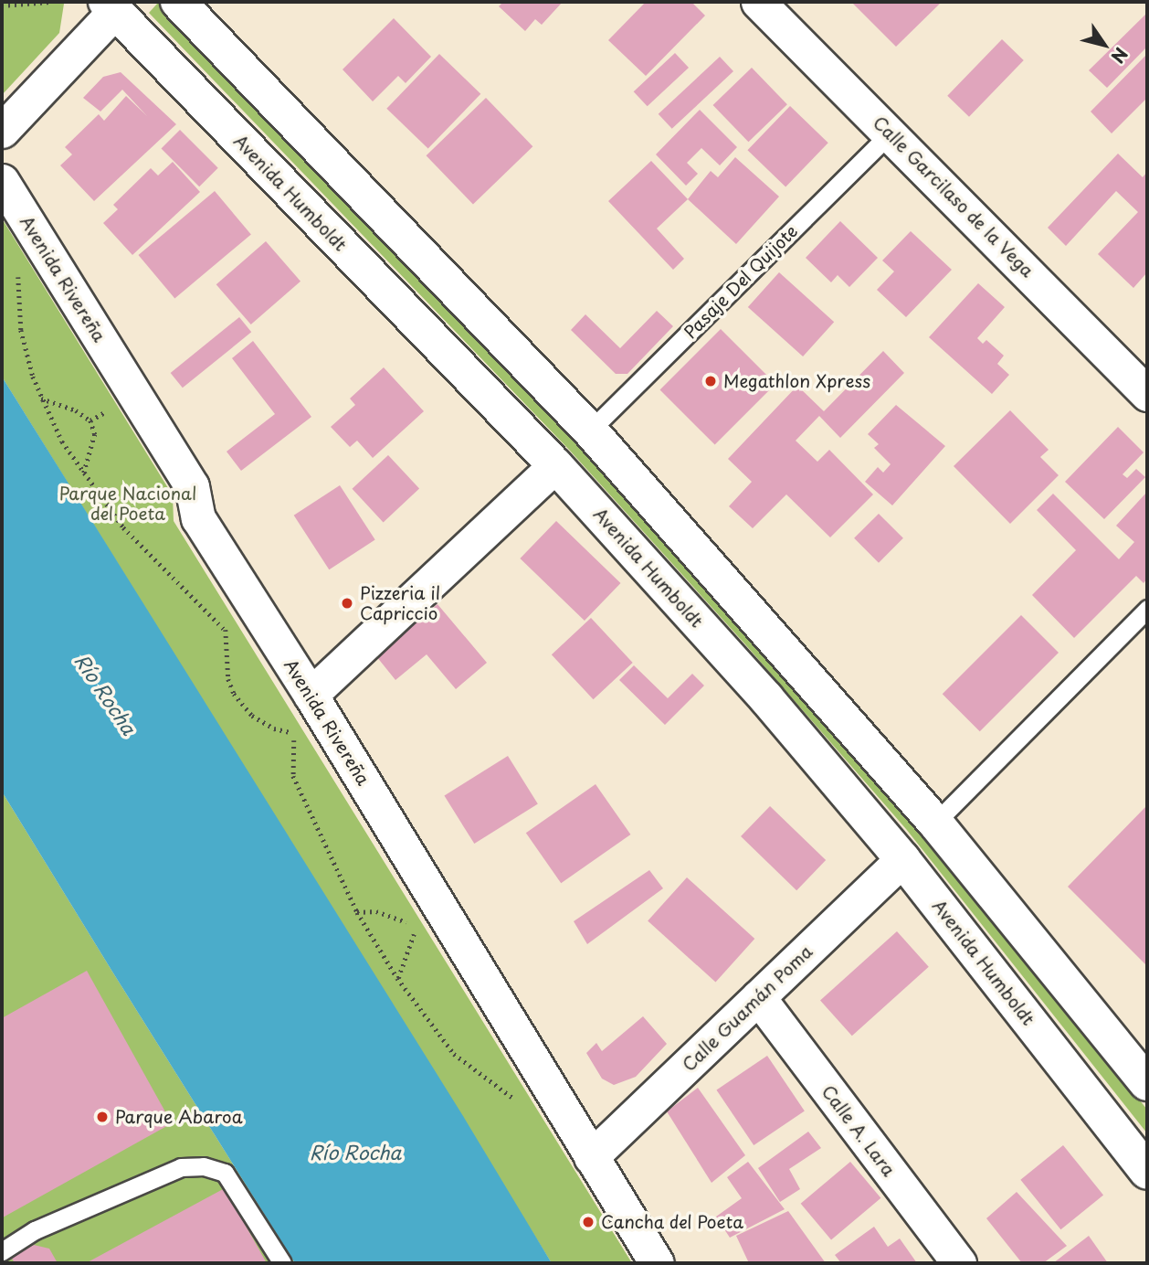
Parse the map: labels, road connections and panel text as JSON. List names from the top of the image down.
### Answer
{
  "streets": {
    "main road": ["Avenida Humboldt"],
    "street": [
      "Calle Garcilaso de la Vega",
      "Avenida Rivereña",
      "Calle Guamán Poma",
      "Calle A. Lara"
    ],
    "lane": ["Pasaje Del Quijote"]
  },
  "crossings": [
    ["Avenida Humboldt", "Calle Guamán Poma"],
    ["Calle Garcilaso de la Vega", "Pasaje Del Quijote"],
    ["Avenida Rivereña", "Calle Guamán Poma"],
    ["Calle Guamán Poma", "Calle A. Lara"]
  ],
  "water": ["Río Rocha"],
  "parks": ["Parque Nacional del Poeta"],
  "places": [
    "Megathlon Xpress",
    "Pizzeria il Capriccio",
    "Parque Abaroa",
    "Cancha del Poeta"
  ],
  "north": "bottom right"
}
